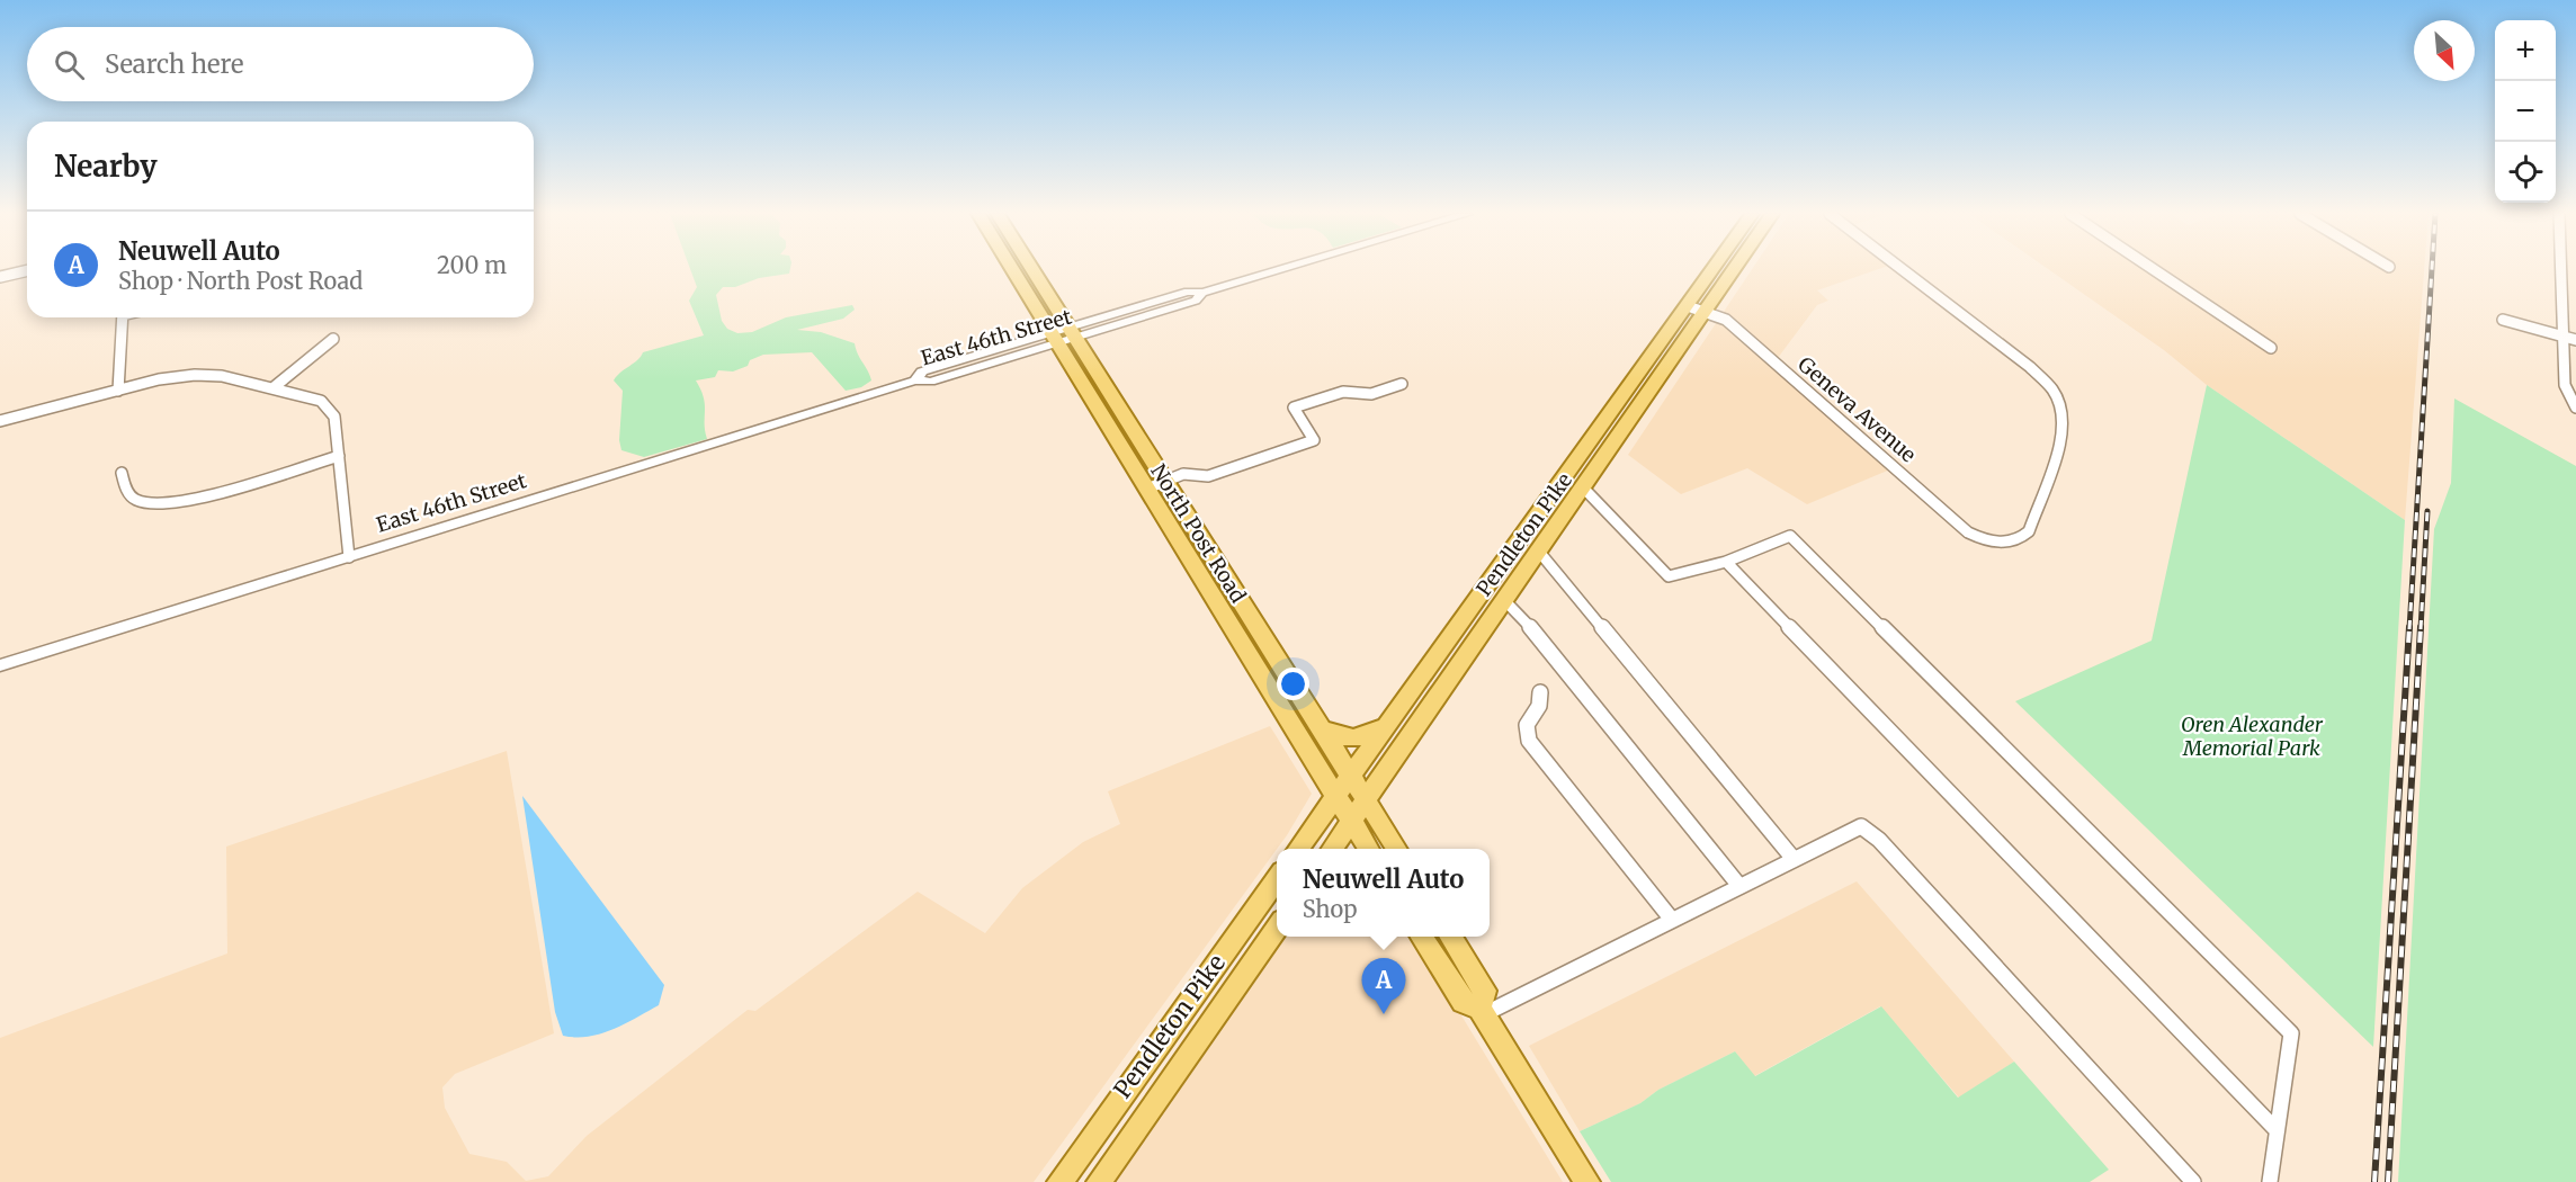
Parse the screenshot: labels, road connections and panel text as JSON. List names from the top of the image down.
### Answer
{
  "streets": {
    "main road": ["North Post Road", "Pendleton Pike"],
    "street": ["East 46th Street", "Geneva Avenue"]
  },
  "crossings": [
    ["East 46th Street", "North Post Road"],
    ["Geneva Avenue", "Pendleton Pike"],
    ["North Post Road", "Pendleton Pike"]
  ],
  "parks": ["Oren Alexander Memorial Park"],
  "north": "bottom right",
  "page": {
    "map_buttons": ["+", "−"],
    "search": "Search here",
    "heading": "Nearby",
    "list": [
      {
        "mark": "A",
        "name": "Neuwell Auto",
        "note": "Shop · North Post Road",
        "value": "200 m"
      }
    ],
    "popup": ["Neuwell Auto", "Shop"],
    "pins": "A"
  }
}
